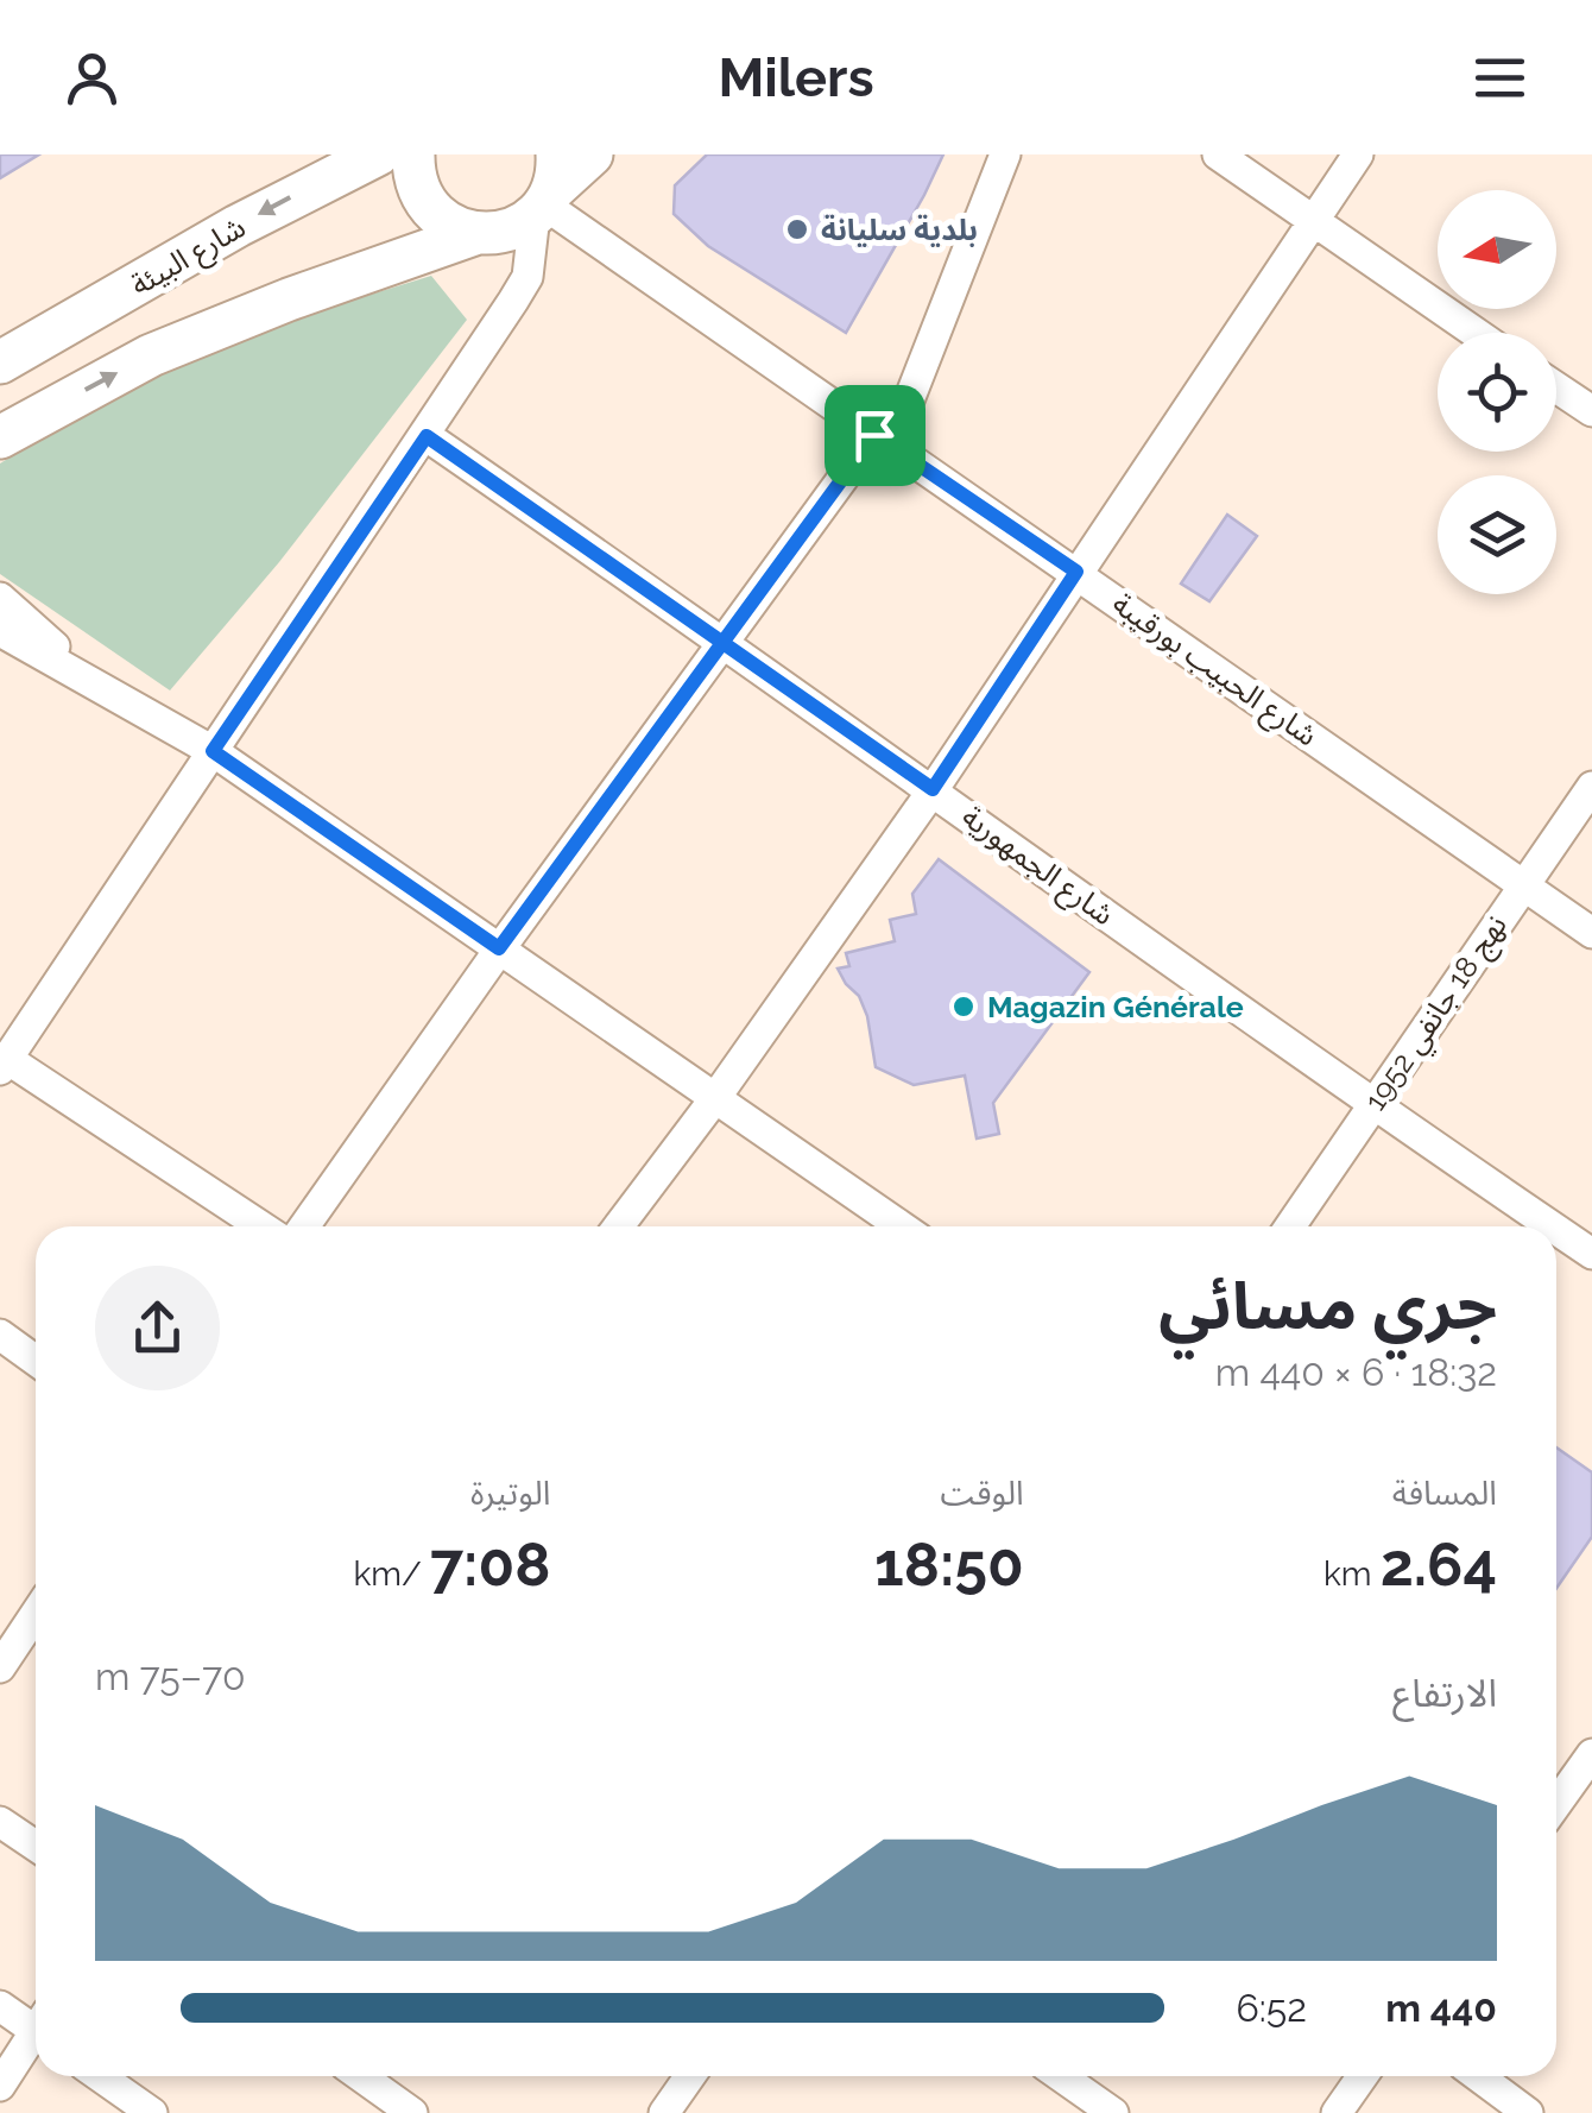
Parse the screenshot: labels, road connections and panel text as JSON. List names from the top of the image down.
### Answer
{
  "streets": {
    "main road": ["شارع البيئة"],
    "street": ["شارع الحبيب بورقيبة", "شارع الجمهورية", "نهج 18 جانفي 1952"]
  },
  "crossings": [
    ["شارع الحبيب بورقيبة", "نهج 18 جانفي 1952"],
    ["شارع الجمهورية", "نهج 18 جانفي 1952"]
  ],
  "places": ["بلدية سليانة", "Magazin Générale"],
  "north": "left",
  "page": {
    "header": "Milers",
    "heading": ["جري مسائي", "18:32 · 6 × 440 m"],
    "stats": [
      ["المسافة", "2.64 km"],
      ["الوقت", "18:50"],
      ["الوتيرة", "7:08 /km"]
    ],
    "chart": ["الارتفاع", "70–75 m"],
    "list": [
      {
        "name": "440 m",
        "note": "6:52"
      }
    ]
  }
}
